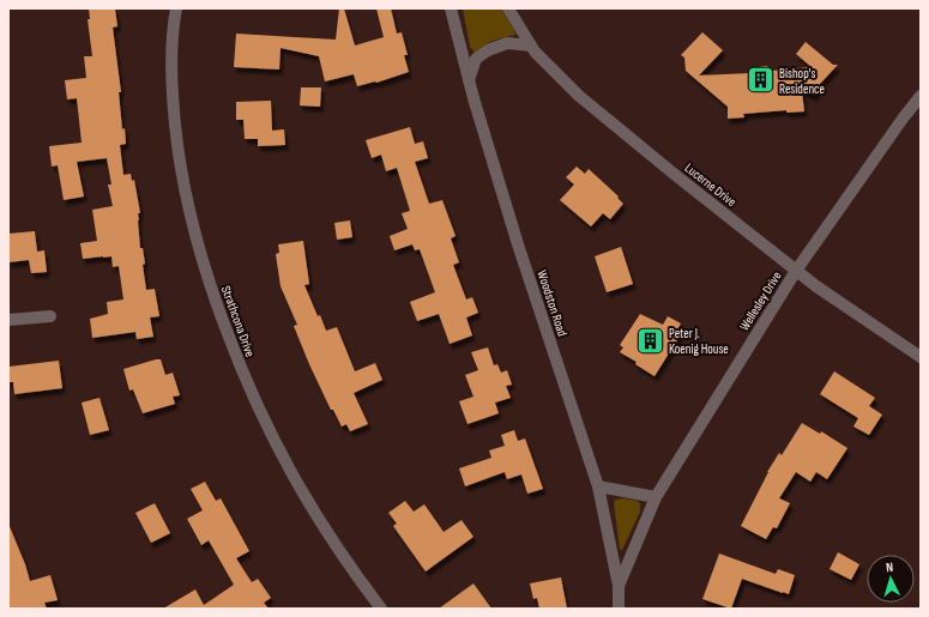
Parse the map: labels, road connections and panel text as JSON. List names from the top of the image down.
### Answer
{
  "streets": {
    "street": [
      "Lucerne Drive",
      "Wellesley Drive",
      "Woodston Road",
      "Strathcona Drive"
    ]
  },
  "crossings": [
    ["Lucerne Drive", "Wellesley Drive"],
    ["Wellesley Drive", "Woodston Road"]
  ],
  "places": {
    "building": ["Bishop's Residence", "Peter J. Koenig House"]
  },
  "north": "top"
}
